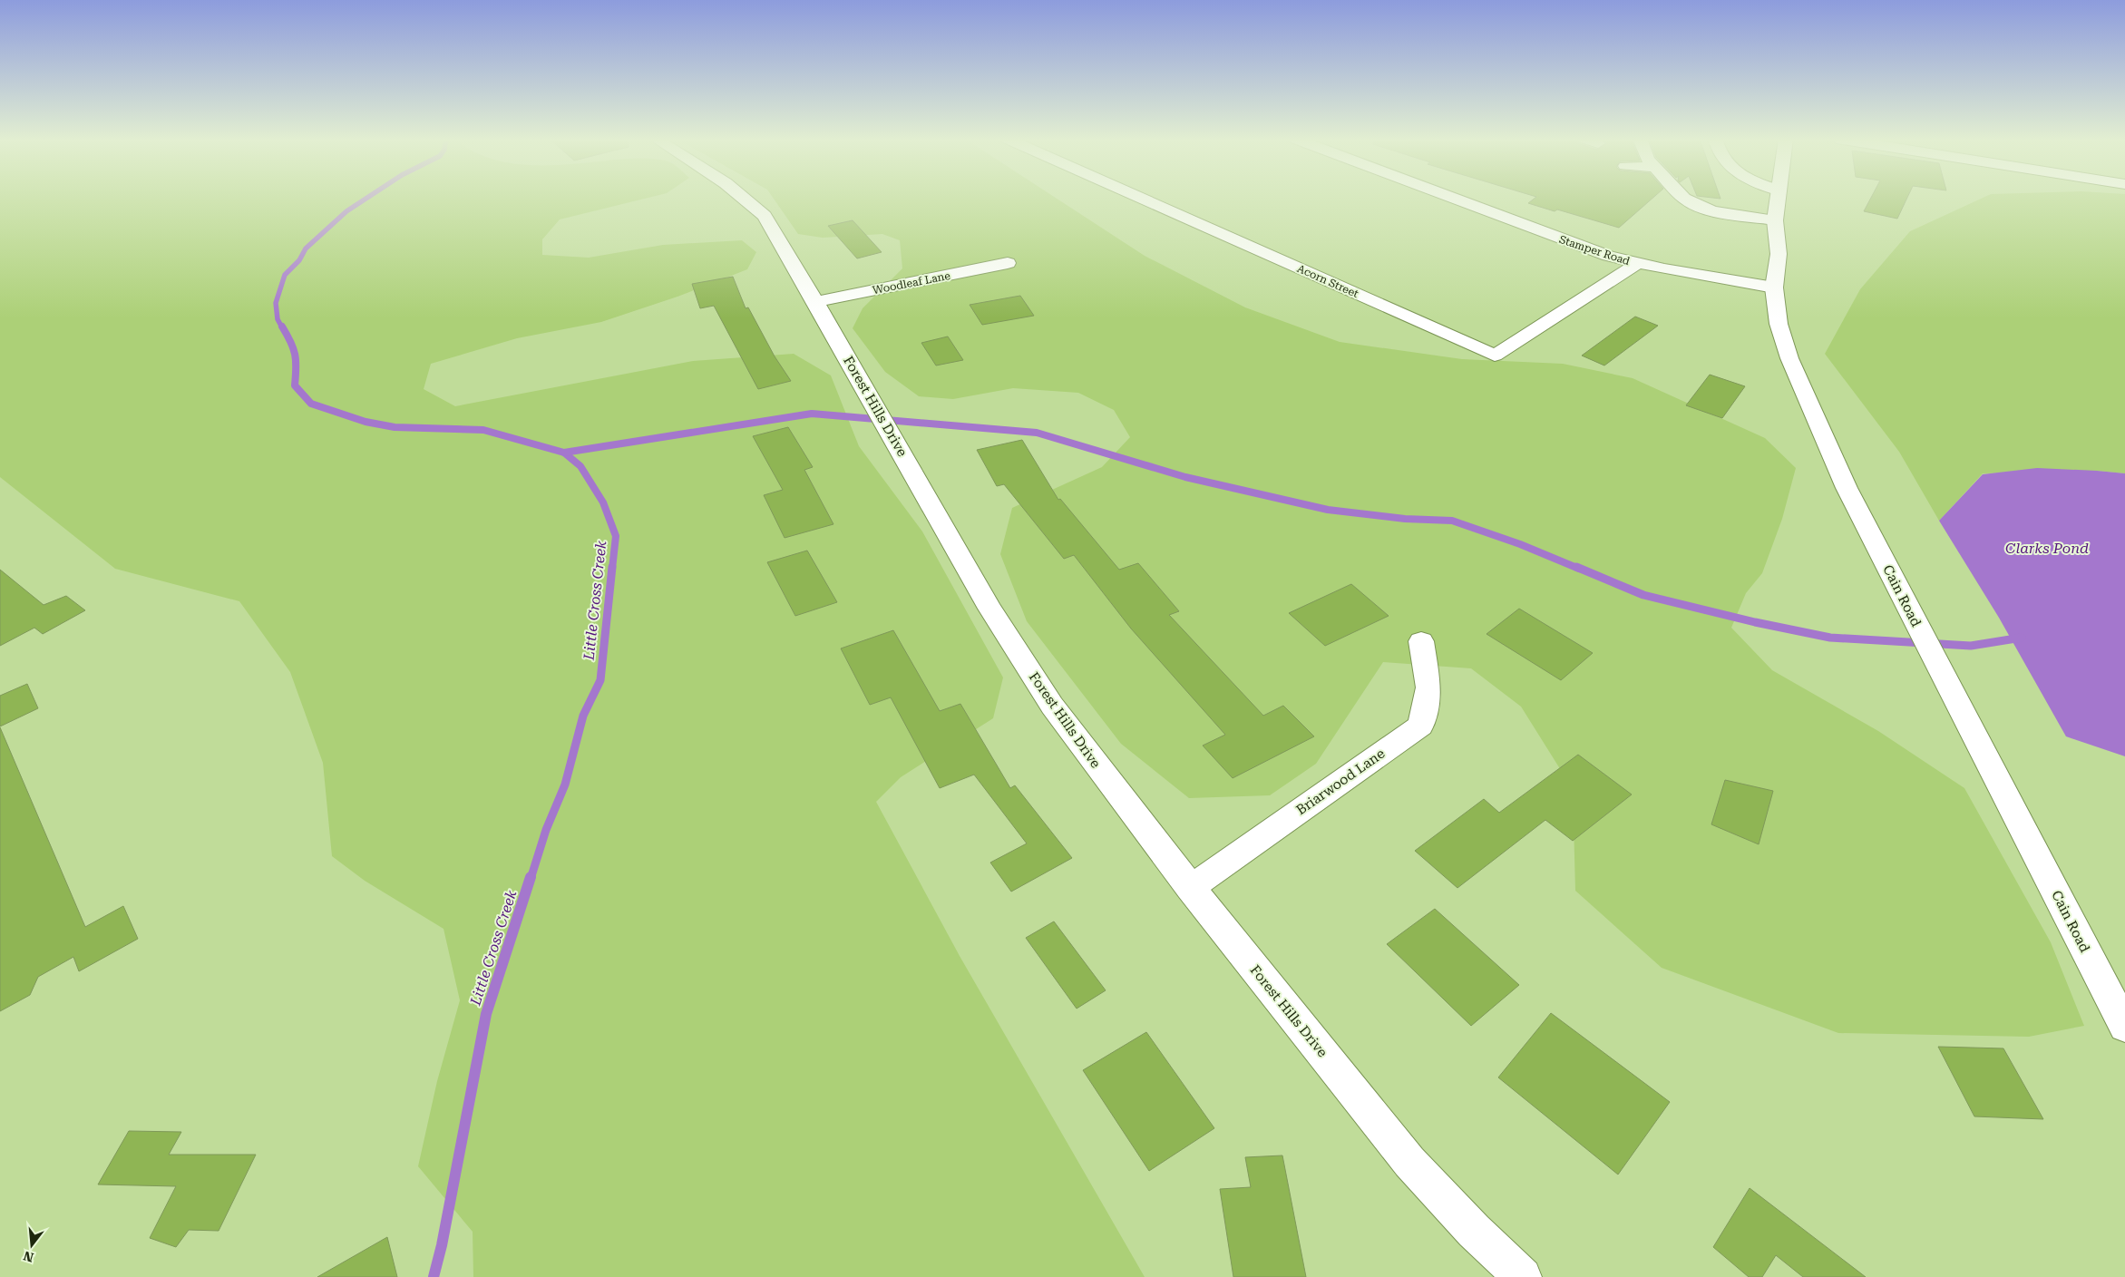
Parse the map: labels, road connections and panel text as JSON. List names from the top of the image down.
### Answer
{
  "streets": {
    "street": [
      "Stamper Road",
      "Acorn Street",
      "Woodleaf Lane",
      "Forest Hills Drive",
      "Cain Road",
      "Briarwood Lane"
    ]
  },
  "crossings": [
    ["Stamper Road", "Acorn Street"],
    ["Stamper Road", "Cain Road"],
    ["Woodleaf Lane", "Forest Hills Drive"],
    ["Forest Hills Drive", "Briarwood Lane"]
  ],
  "water": ["Clarks Pond", "Little Cross Creek"],
  "north": "bottom"
}
